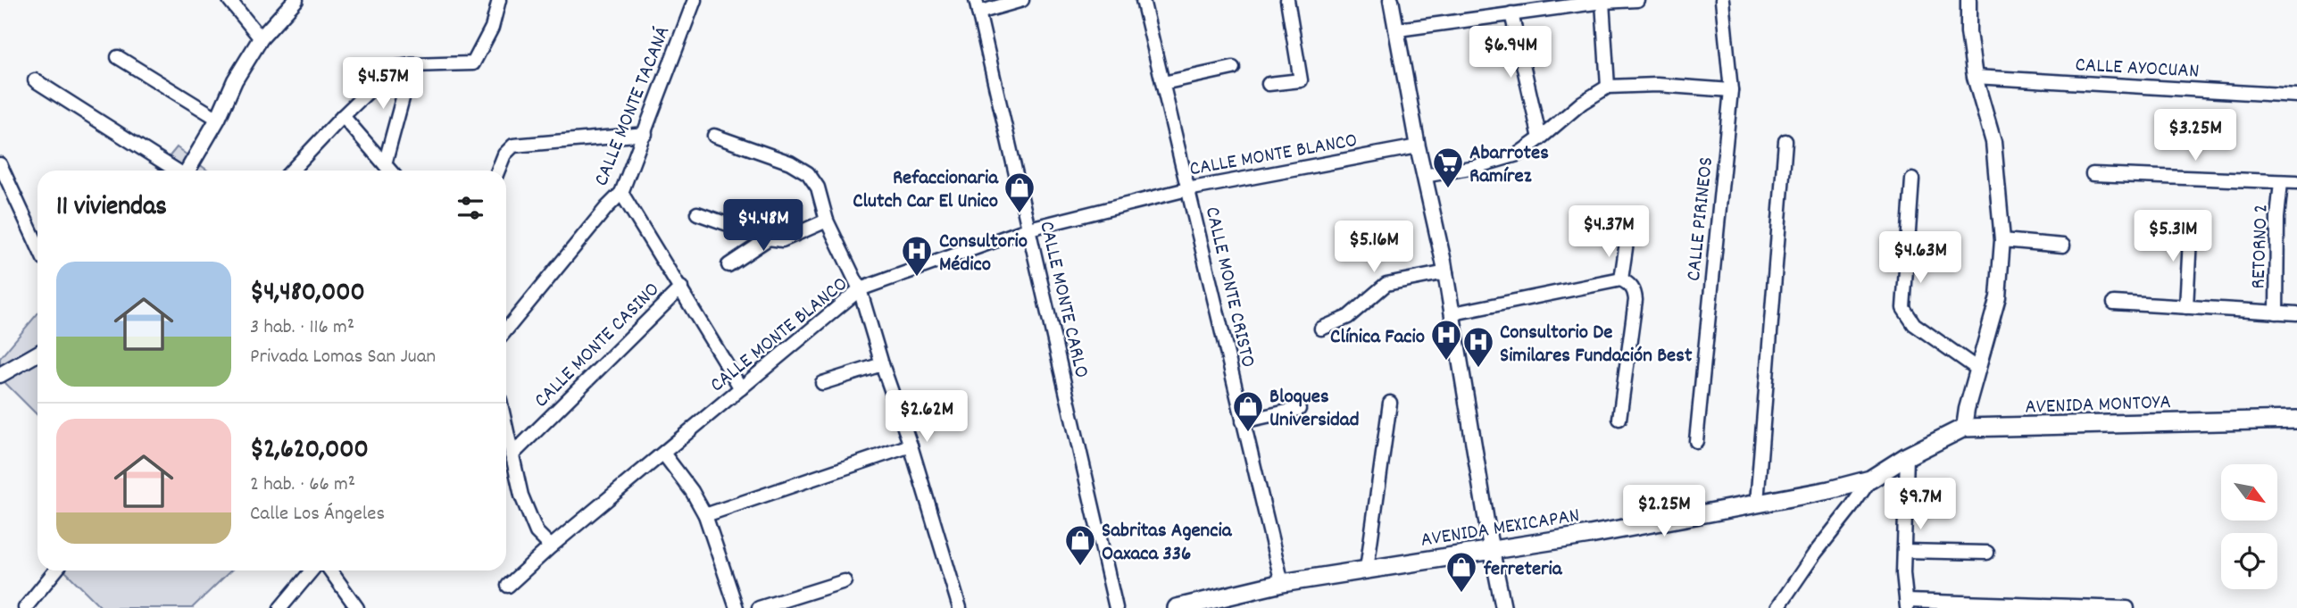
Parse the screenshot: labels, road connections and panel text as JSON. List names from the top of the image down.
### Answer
{
  "streets": {
    "main road": ["AVENIDA MONTOYA", "AVENIDA MEXICAPAN"],
    "street": [
      "CALLE AYOCUAN",
      "CALLE MONTE TACANÁ",
      "CALLE MONTE BLANCO",
      "CALLE PIRINEOS",
      "RETORNO 2",
      "CALLE MONTE CRISTO",
      "CALLE MONTE CARLO",
      "CALLE MONTE CASINO"
    ]
  },
  "crossings": [
    ["CALLE MONTE BLANCO", "CALLE MONTE CRISTO"],
    ["CALLE MONTE BLANCO", "CALLE MONTE CARLO"],
    ["CALLE MONTE CRISTO", "AVENIDA MEXICAPAN"],
    ["AVENIDA MONTOYA", "AVENIDA MEXICAPAN"]
  ],
  "places": {
    "supermarket": ["Abarrotes Ramírez"],
    "shop": [
      "Refaccionaria Clutch Car El Unico",
      "Bloques Universidad",
      "Sabritas Agencia Oaxaca 336",
      "ferreteria"
    ],
    "hospital": ["Consultorio Médico", "Clínica Facio", "Consultorio De Similares Fundación Best"]
  },
  "north": "bottom right",
  "page": {
    "price": [
      "$6.94M",
      "$4.57M",
      "$3.25M",
      "$4.48M",
      "$4.37M",
      "$5.31M",
      "$5.16M",
      "$4.63M",
      "$2.62M",
      "$9.7M",
      "$2.25M"
    ],
    "heading": "11 viviendas",
    "list": [
      {
        "name": "$4,480,000",
        "note": "3 hab. · 116 m² · Privada Lomas San Juan"
      },
      {
        "name": "$2,620,000",
        "note": "2 hab. · 66 m² · Calle Los Ángeles"
      }
    ]
  }
}
